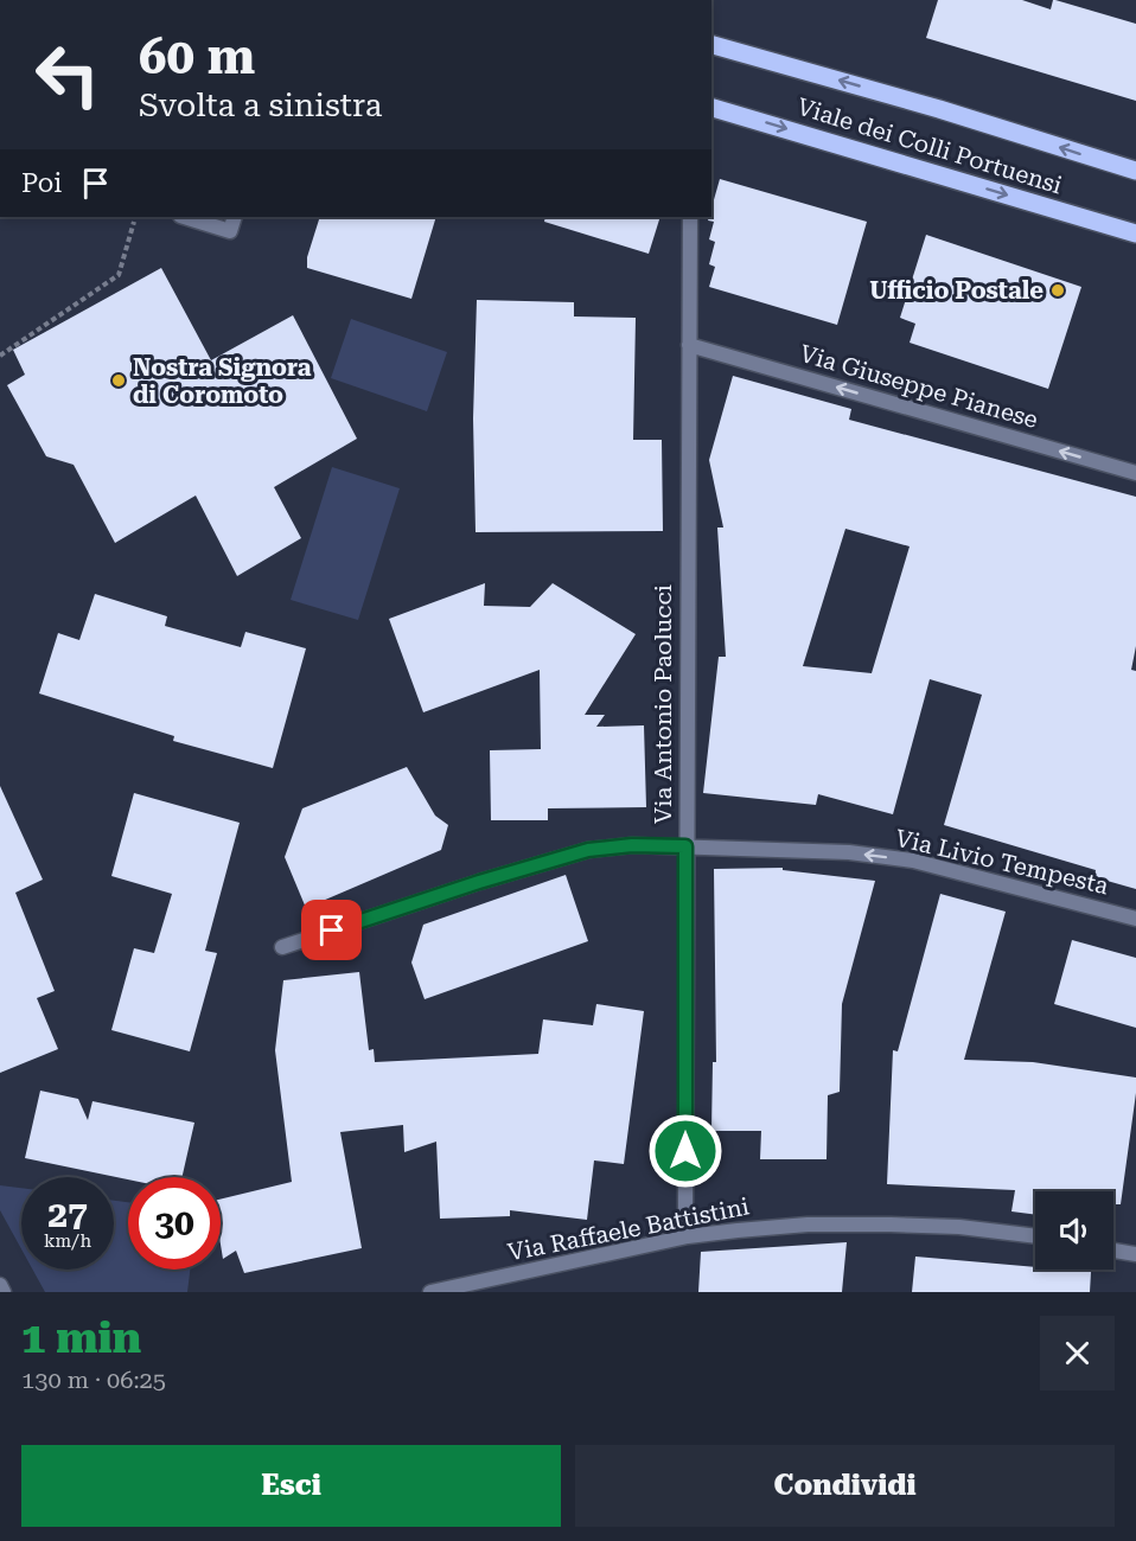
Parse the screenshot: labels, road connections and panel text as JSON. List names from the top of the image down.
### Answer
{
  "streets": {
    "main road": ["Viale dei Colli Portuensi"],
    "street": [
      "Via Giuseppe Pianese",
      "Via Antonio Paolucci",
      "Via Livio Tempesta",
      "Via Raffaele Battistini"
    ]
  },
  "crossings": [
    ["Via Giuseppe Pianese", "Via Antonio Paolucci"],
    ["Via Antonio Paolucci", "Via Livio Tempesta"],
    ["Via Antonio Paolucci", "Via Raffaele Battistini"]
  ],
  "one_way": ["Via Giuseppe Pianese", "Via Livio Tempesta"],
  "places": ["Ufficio Postale", "Nostra Signora di Coromoto"],
  "page": {
    "turn": ["60 m", "Svolta a sinistra"],
    "then": "Poi",
    "speed": "27 km/h",
    "limit": "30",
    "heading": ["1 min", "130 m · 06:25"],
    "buttons": ["Esci", "Condividi"]
  }
}
